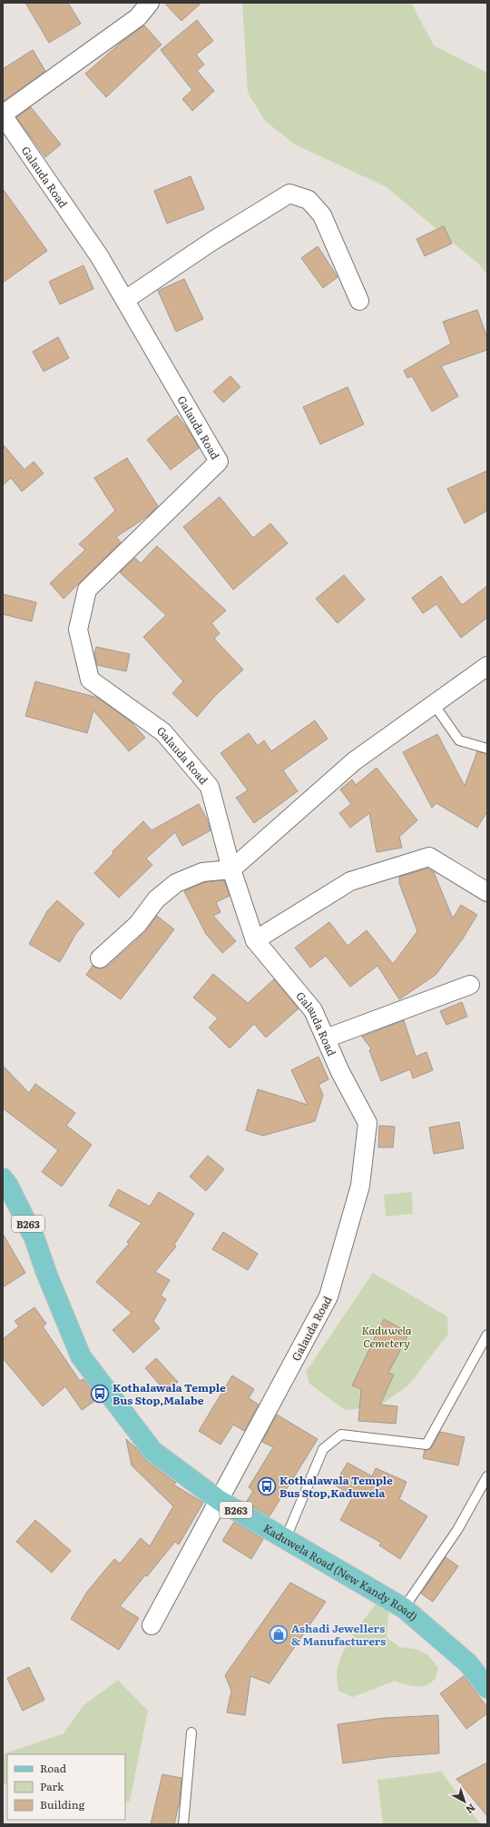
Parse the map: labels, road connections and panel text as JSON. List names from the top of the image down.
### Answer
{
  "streets": {
    "main road": ["B263", "Kaduwela Road (New Kandy Road)"],
    "street": ["Galauda Road"]
  },
  "crossings": [
    ["Galauda Road", "Kaduwela Road (New Kandy Road)"]
  ],
  "parks": ["Kaduwela Cemetery"],
  "places": {
    "bus stop": ["Kothalawala Temple Bus Stop,Malabe", "Kothalawala Temple Bus Stop,Kaduwela"],
    "shop": ["Ashadi Jewellers & Manufacturers"]
  },
  "legend": ["Road", "Park", "Building"],
  "north": "bottom right"
}
